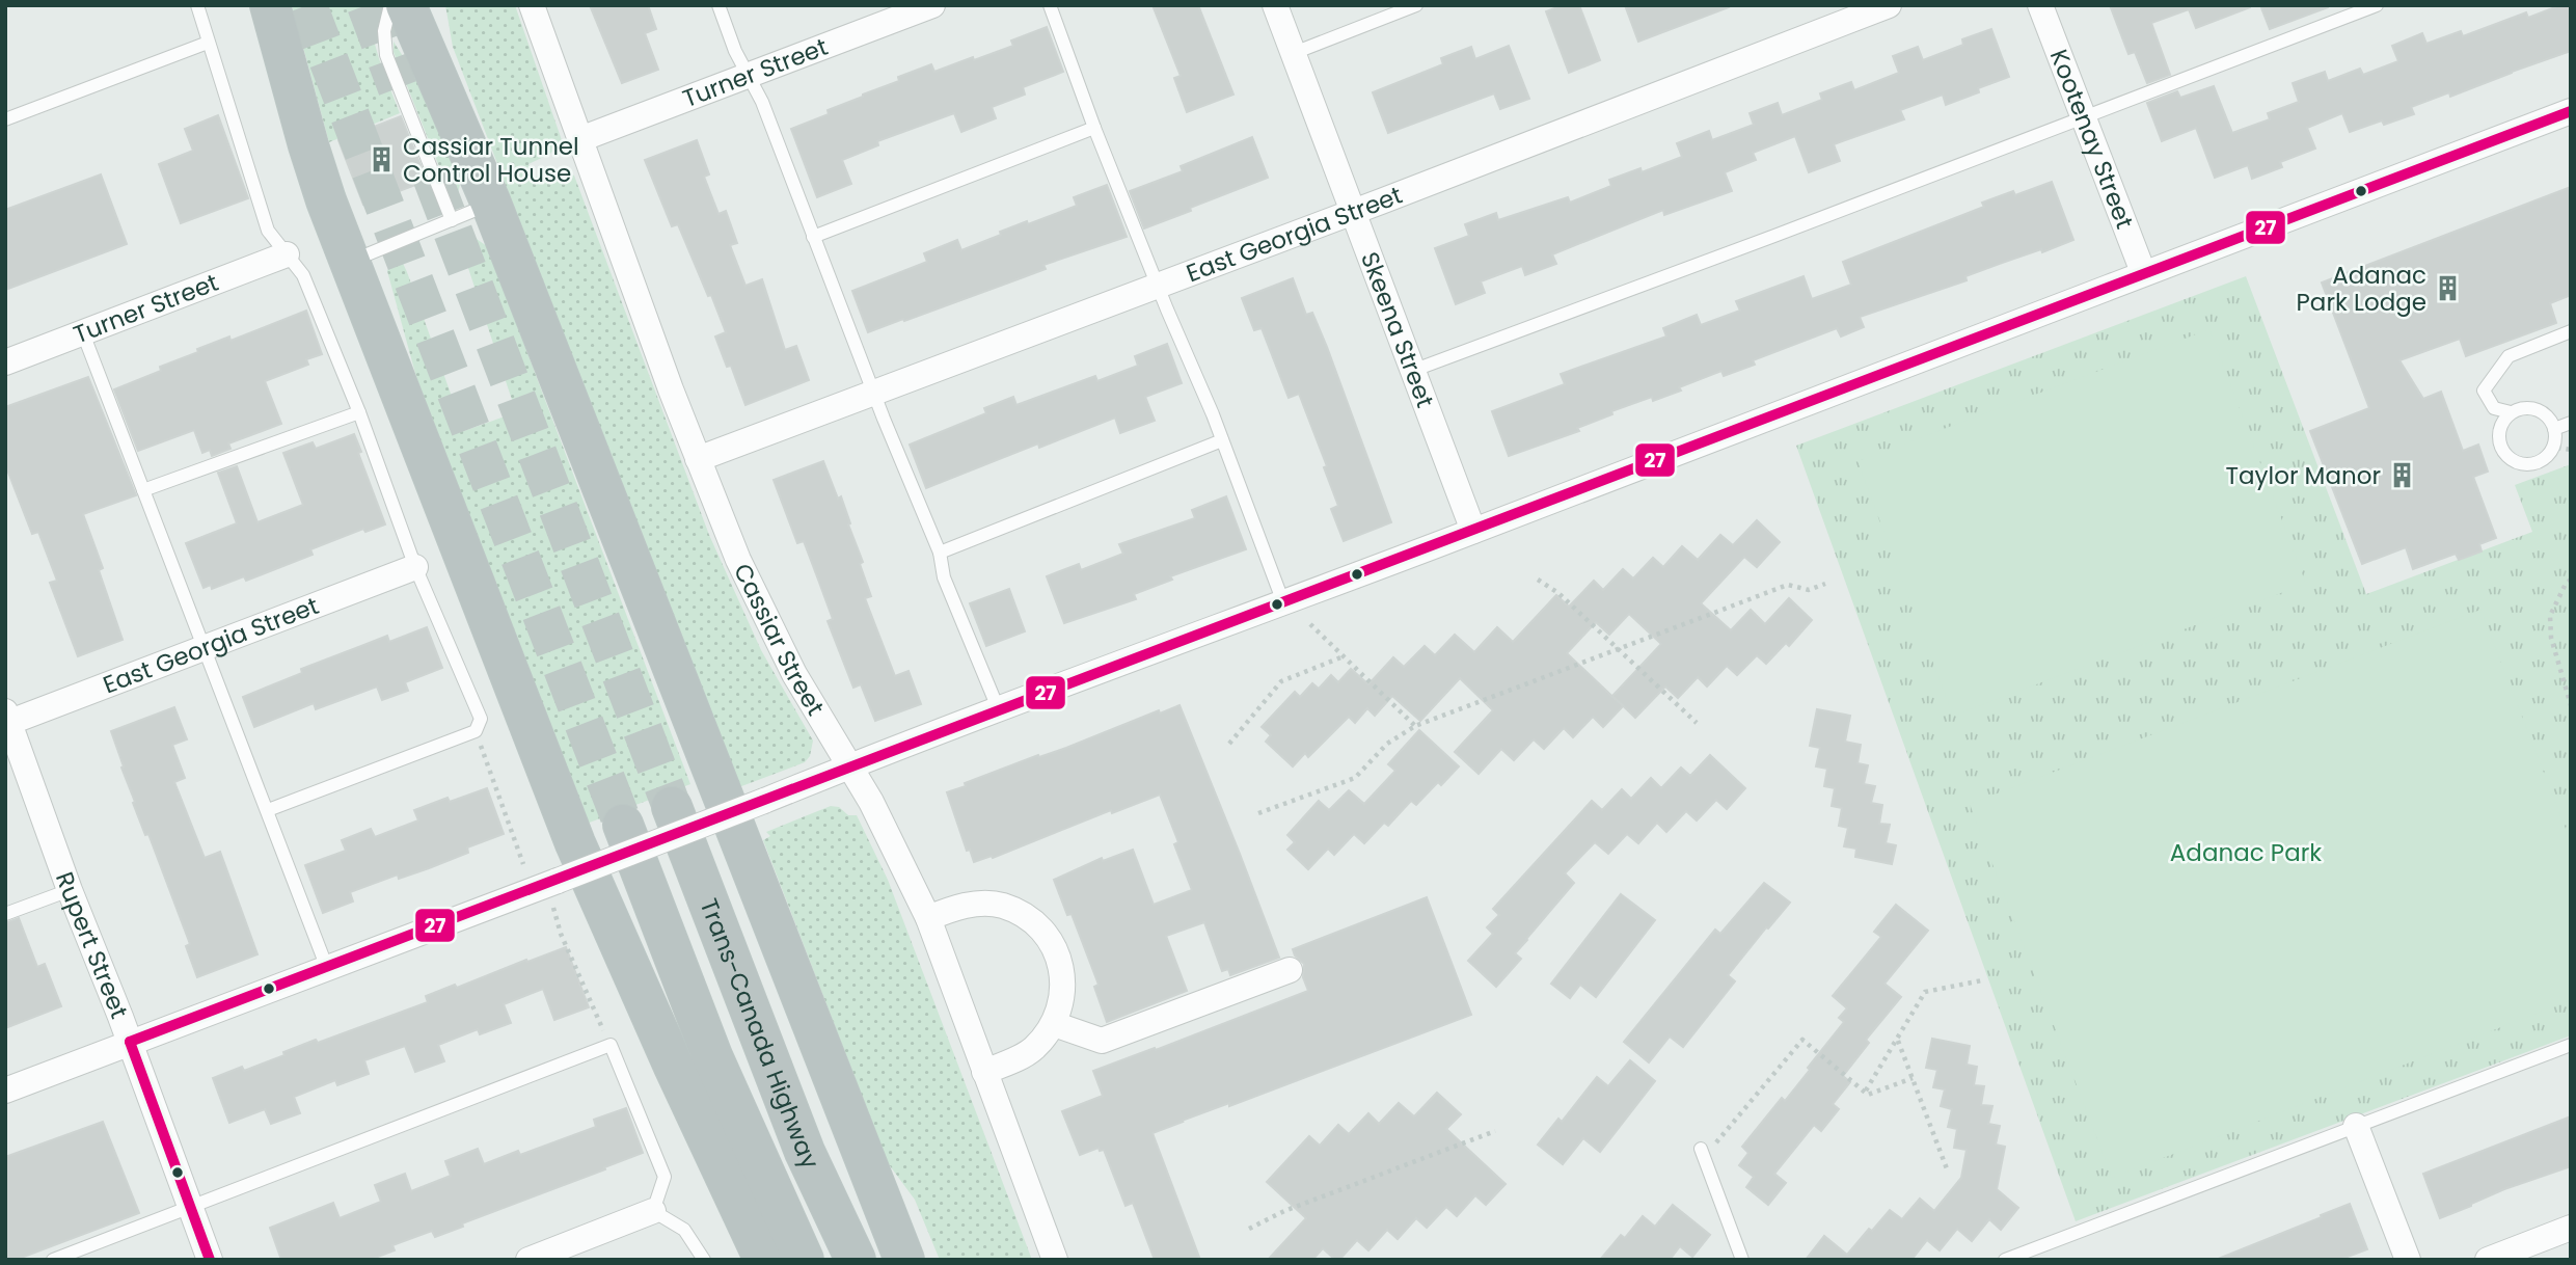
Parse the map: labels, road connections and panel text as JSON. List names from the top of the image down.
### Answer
{
  "streets": {
    "highway": ["Trans-Canada Highway"],
    "street": [
      "Turner Street",
      "Kootenay Street",
      "East Georgia Street",
      "Skeena Street",
      "Cassiar Street",
      "Rupert Street"
    ]
  },
  "crossings": [
    ["Turner Street", "Cassiar Street"],
    ["East Georgia Street", "Skeena Street"],
    ["East Georgia Street", "Cassiar Street"],
    ["East Georgia Street", "Rupert Street"]
  ],
  "parks": ["Adanac Park"],
  "places": {
    "building": ["Cassiar Tunnel Control House", "Adanac Park Lodge", "Taylor Manor"]
  },
  "lines": ["transit line 27"]
}
